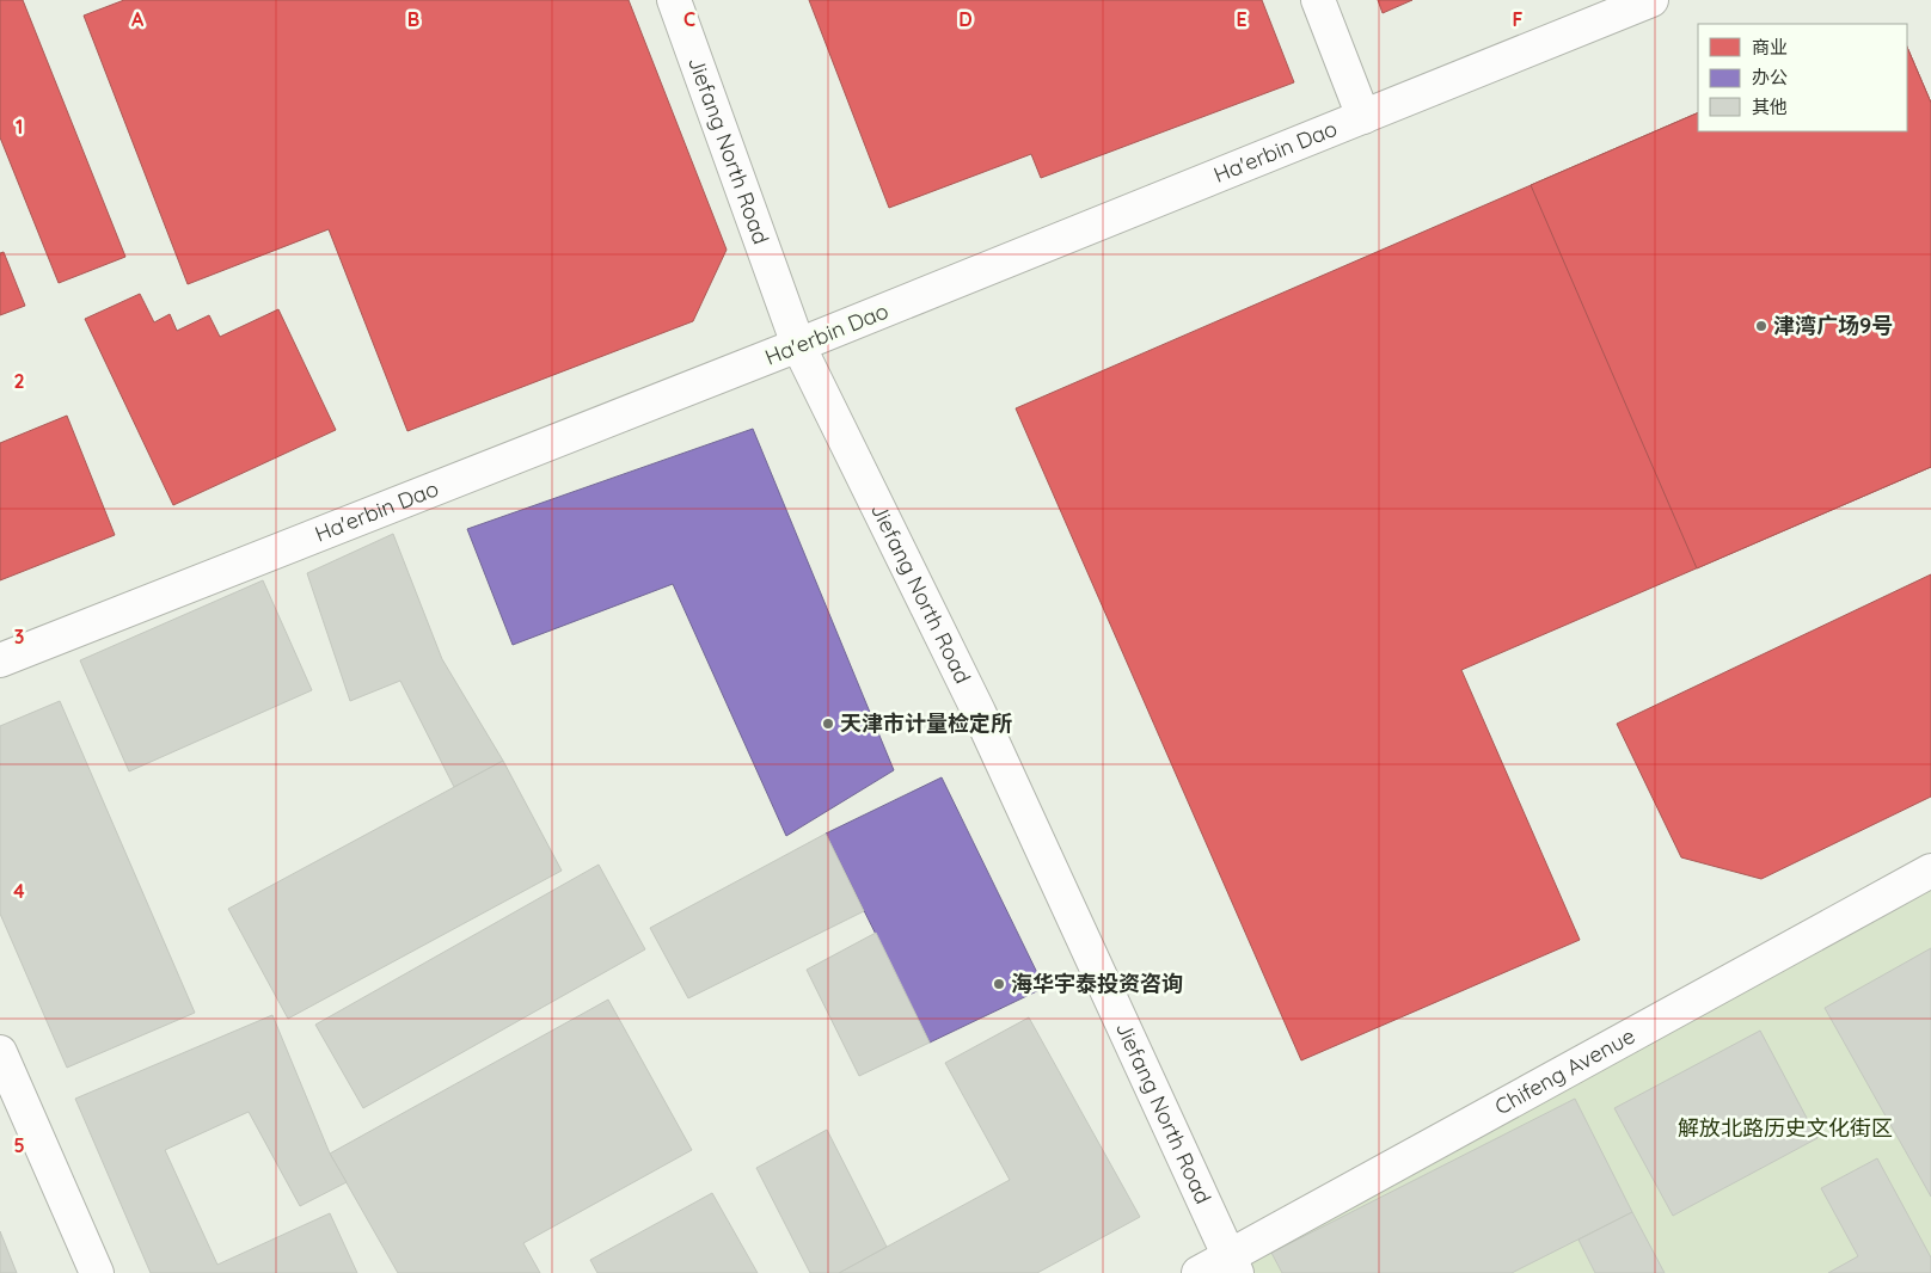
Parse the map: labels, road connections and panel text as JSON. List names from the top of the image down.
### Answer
{
  "streets": {
    "street": ["Jiefang North Road", "Ha'erbin Dao", "Chifeng Avenue"]
  },
  "crossings": [
    ["Jiefang North Road", "Ha'erbin Dao"],
    ["Jiefang North Road", "Chifeng Avenue"]
  ],
  "parks": ["解放北路历史文化街区"],
  "places": ["津湾广场9号", "天津市计量检定所", "海华宇泰投资咨询"],
  "legend": ["商业", "办公", "其他"],
  "grid": {
    "columns": [
      "A",
      "B",
      "C",
      "D",
      "E",
      "F"
    ],
    "rows": [
      "1",
      "2",
      "3",
      "4",
      "5"
    ]
  }
}
